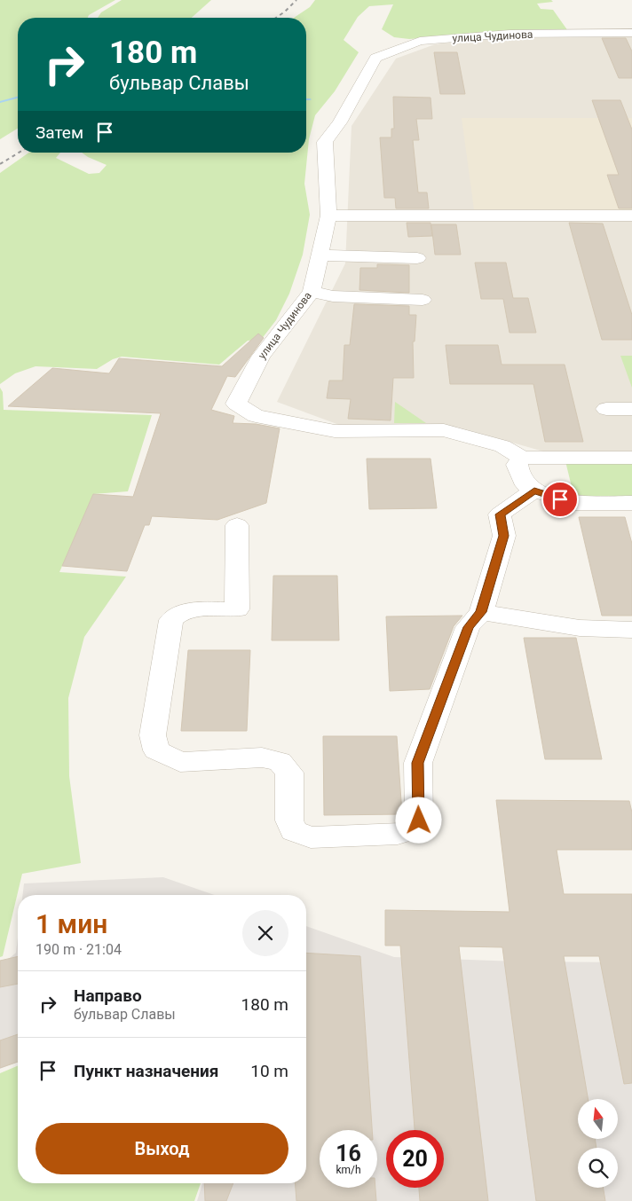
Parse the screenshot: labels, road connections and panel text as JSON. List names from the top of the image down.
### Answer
{
  "streets": {
    "street": ["улица Чудинова"]
  },
  "north": "top",
  "page": {
    "turn": ["180 m", "бульвар Славы"],
    "then": "Затем",
    "heading": ["1 мин", "190 m · 21:04"],
    "list": [
      {
        "name": "Направо",
        "note": "бульвар Славы",
        "value": "180 m"
      },
      {
        "name": "Пункт назначения",
        "value": "10 m"
      }
    ],
    "buttons": "Выход",
    "speed": "16 km/h",
    "limit": "20"
  }
}
